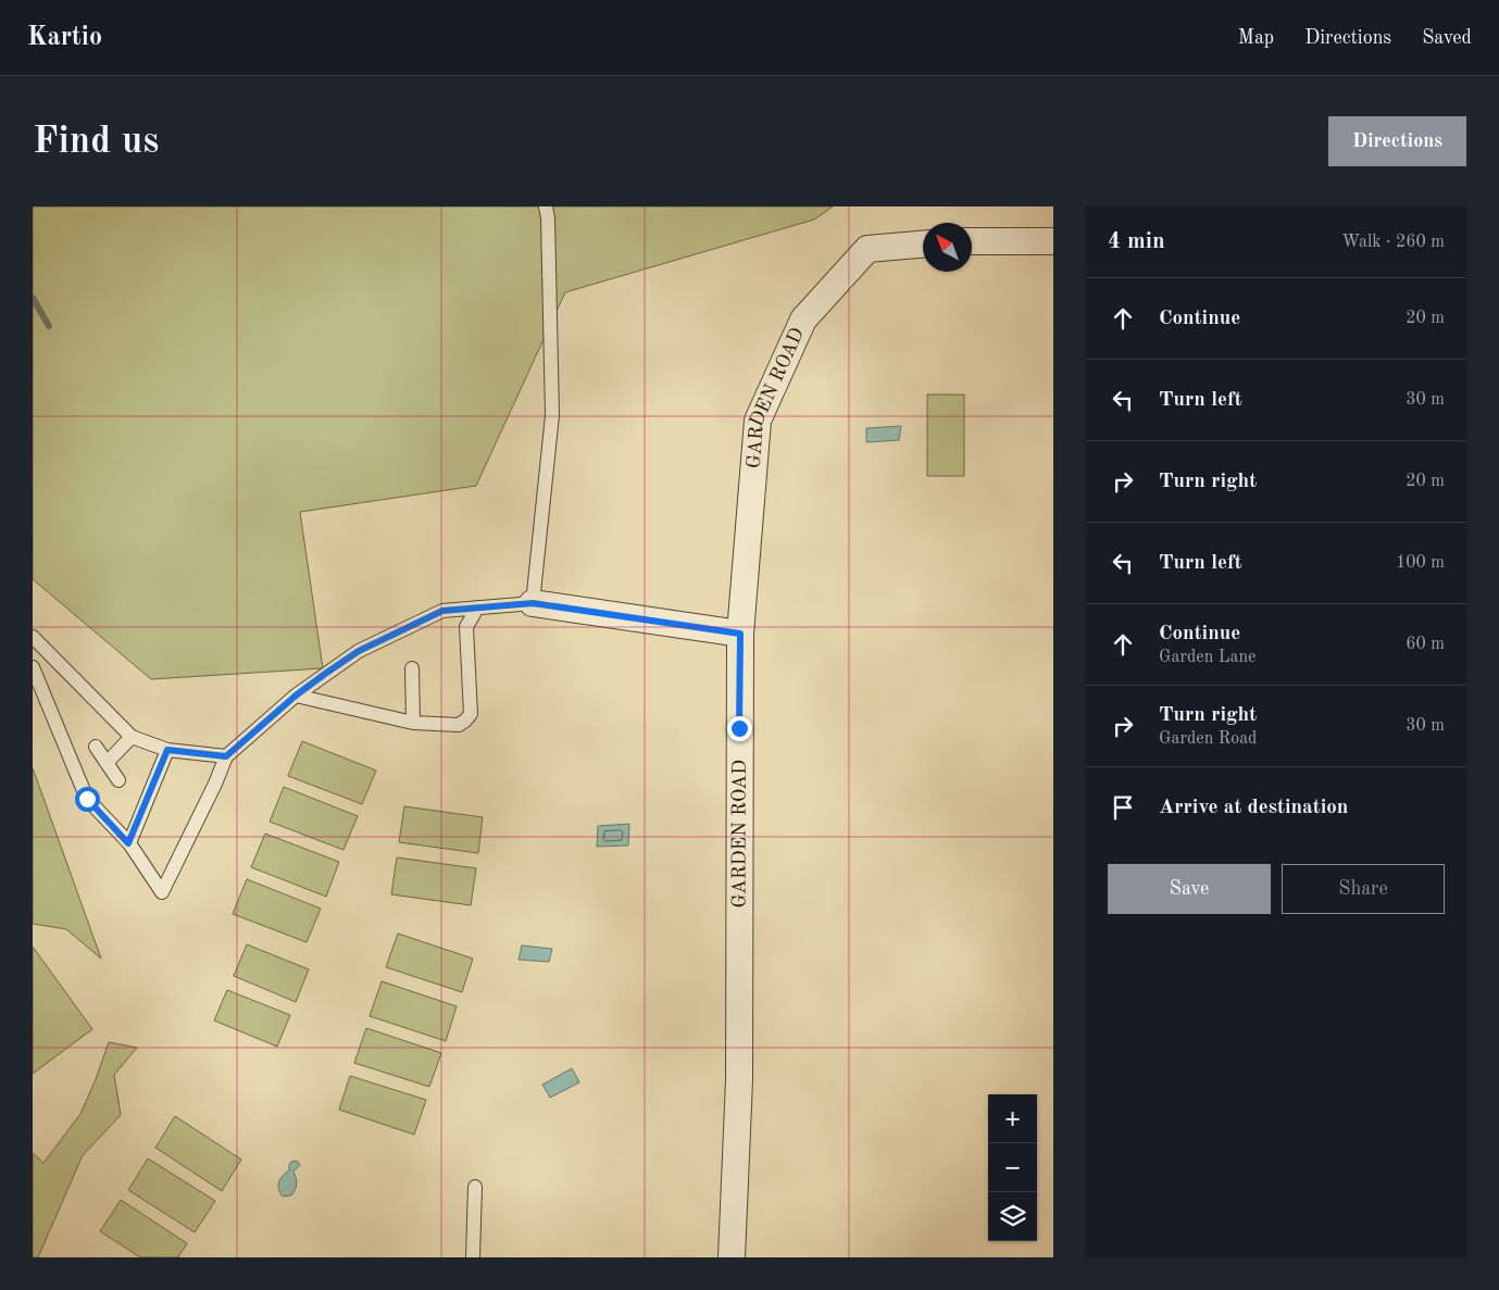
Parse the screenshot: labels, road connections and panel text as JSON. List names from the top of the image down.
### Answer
{
  "streets": {
    "street": ["GARDEN ROAD"]
  },
  "north": "top left",
  "page": {
    "header": "Kartio",
    "nav": ["Map", "Directions", "Saved"],
    "buttons": [
      "Directions",
      ["Save", "Share"]
    ],
    "title": "Find us",
    "heading": ["4 min", "Walk · 260 m"],
    "list": [
      ["Continue", "20 m"],
      ["Turn left", "30 m"],
      ["Turn right", "20 m"],
      ["Turn left", "100 m"],
      ["Continue", "Garden Lane", "60 m"],
      ["Turn right", "Garden Road", "30 m"],
      "Arrive at destination"
    ],
    "map_buttons": ["+", "−"]
  }
}
